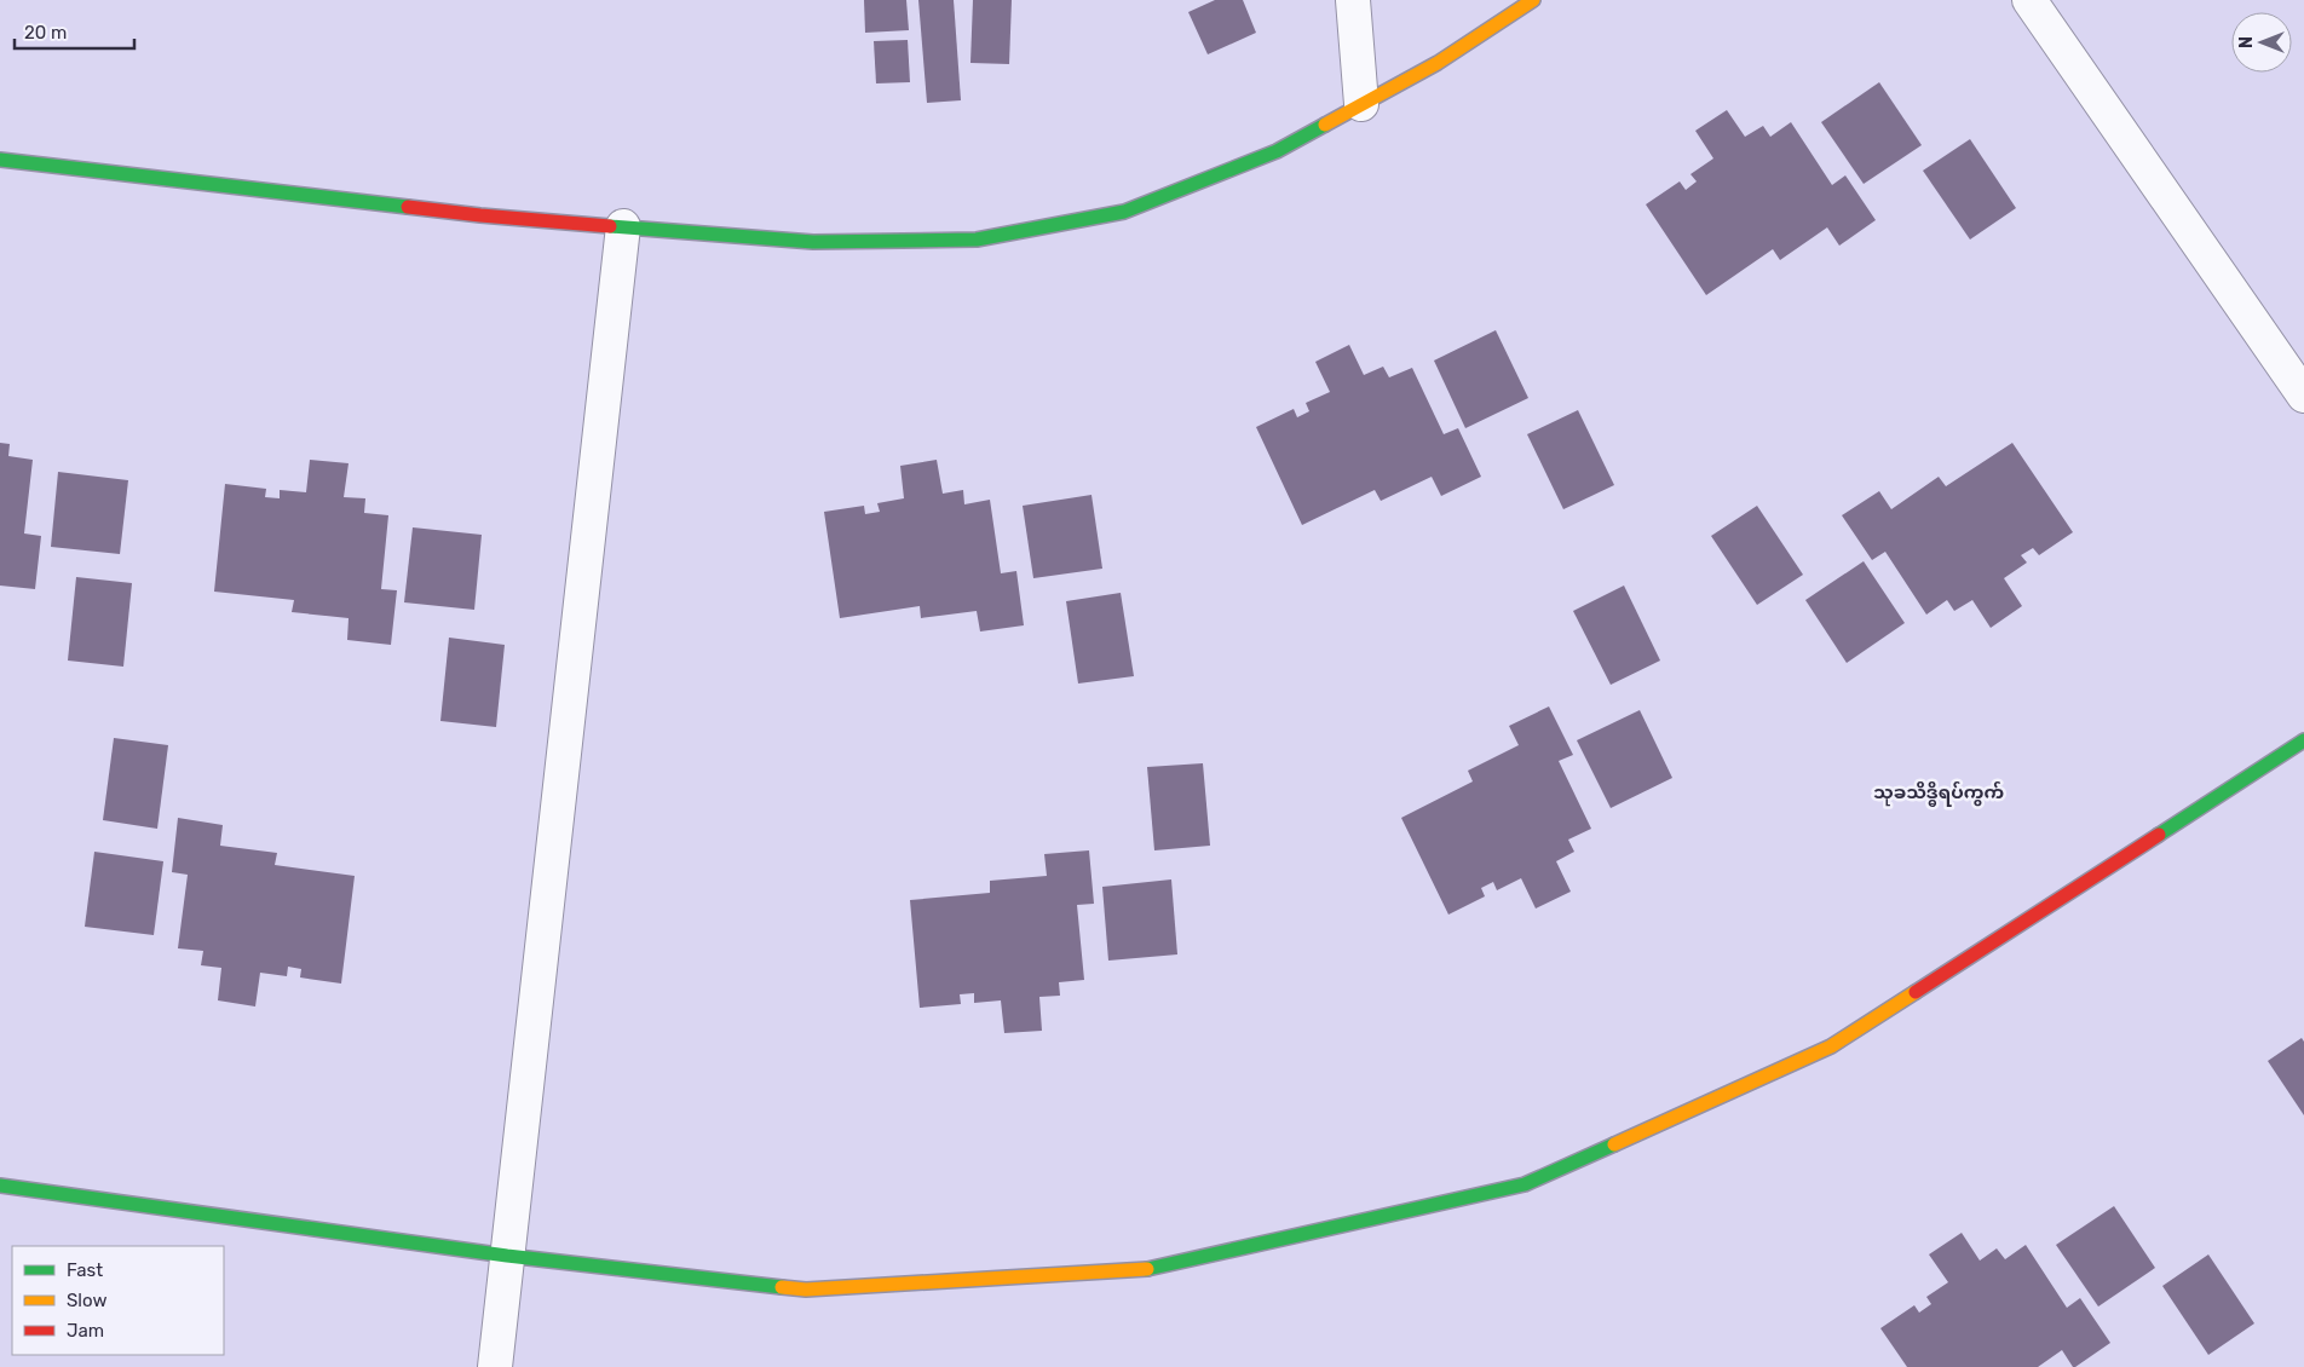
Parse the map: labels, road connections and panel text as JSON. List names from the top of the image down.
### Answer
{
  "districts": ["သုခသိဒ္ဓိရပ်ကွက်"],
  "legend": ["Fast", "Slow", "Jam"],
  "scale_bar": "20 m",
  "north": "left"
}
